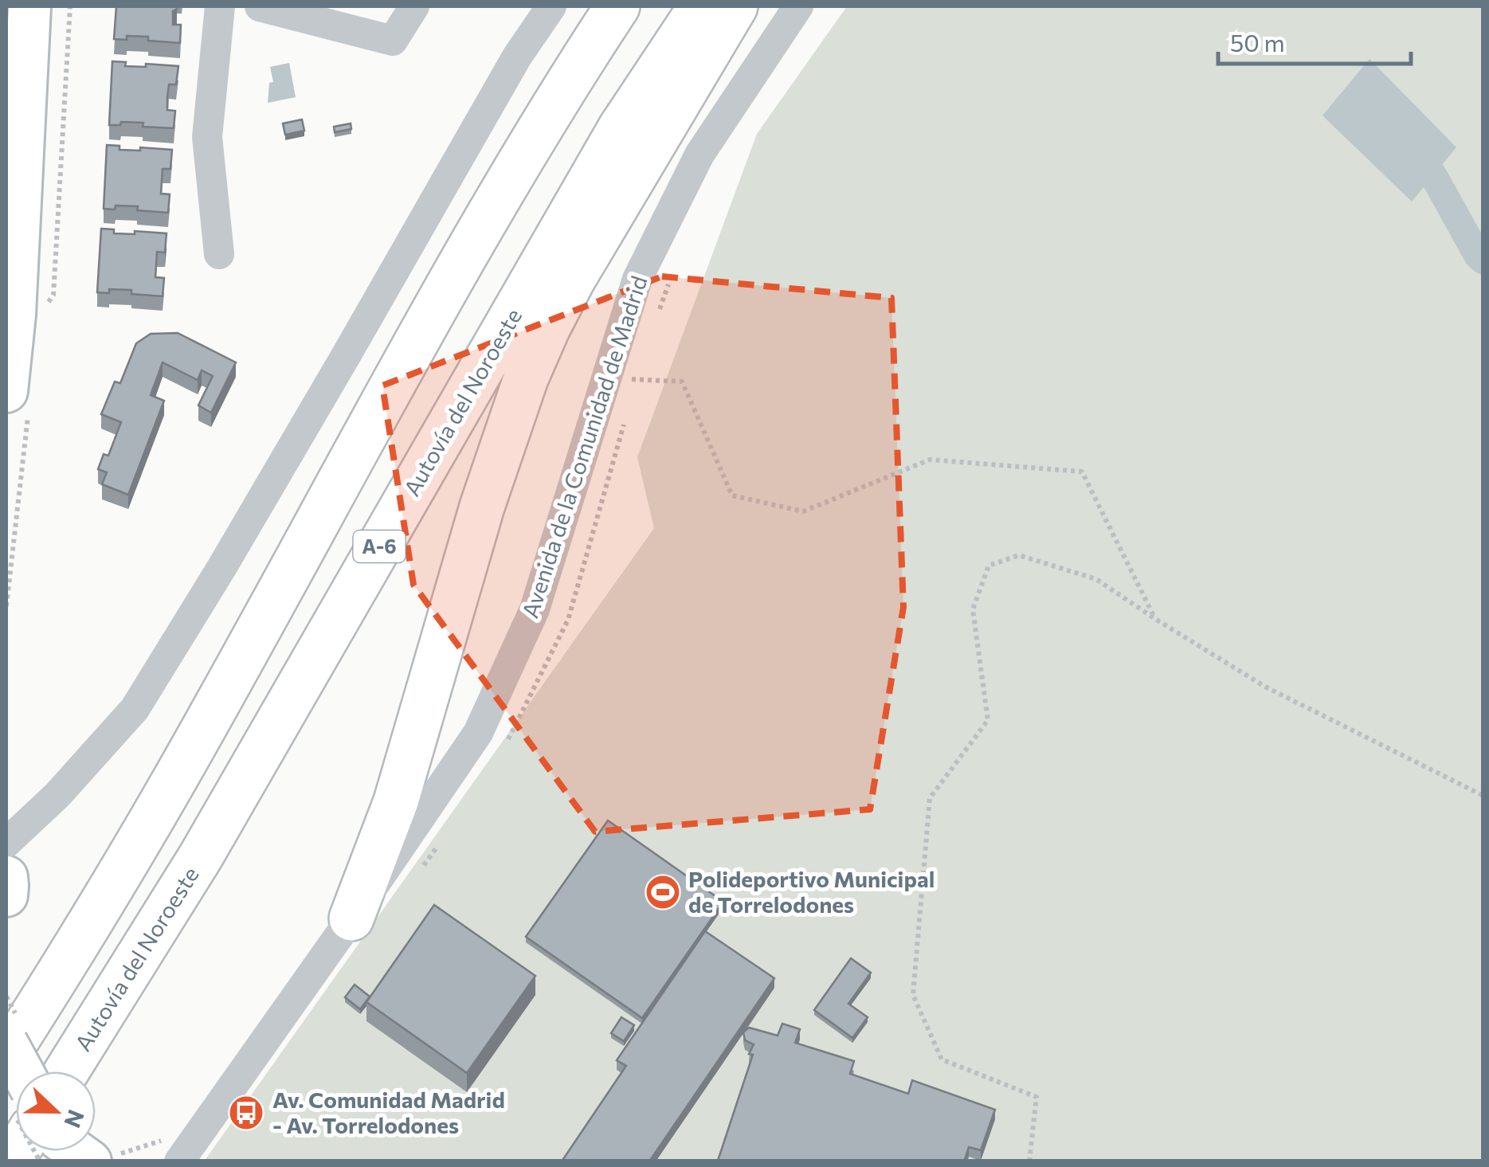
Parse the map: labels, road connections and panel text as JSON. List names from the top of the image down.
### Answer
{
  "streets": {
    "highway": ["Autovía del Noroeste", "A-6"],
    "street": ["Avenida de la Comunidad de Madrid"]
  },
  "places": {
    "sports": ["Polideportivo Municipal de Torrelodones"],
    "bus stop": ["Av. Comunidad Madrid - Av. Torrelodones"]
  },
  "scale_bar": "50 m",
  "north": "right"
}
